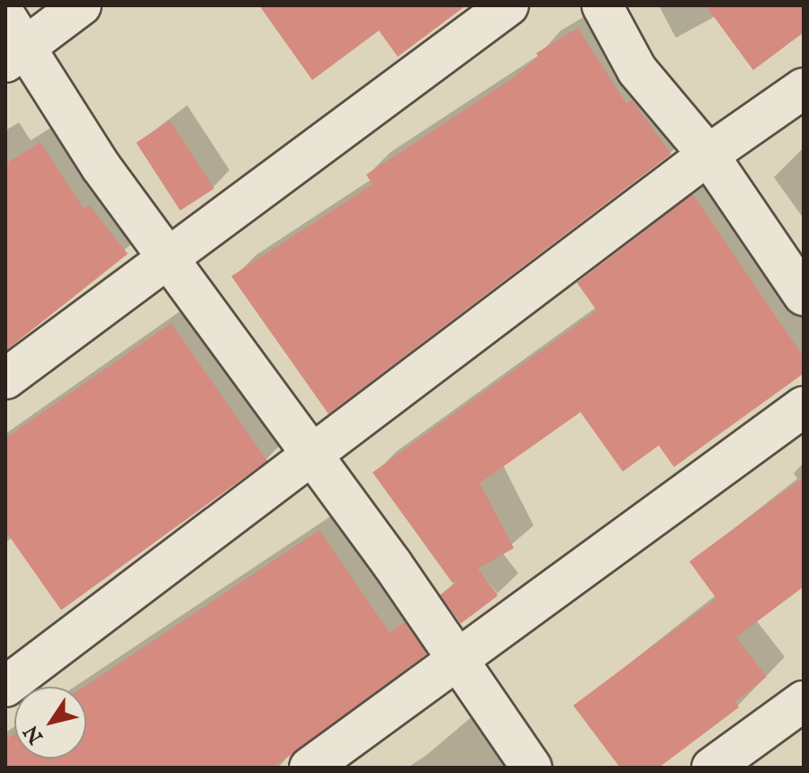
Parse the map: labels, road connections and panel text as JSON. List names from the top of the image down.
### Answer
{
  "north": "bottom left"
}
